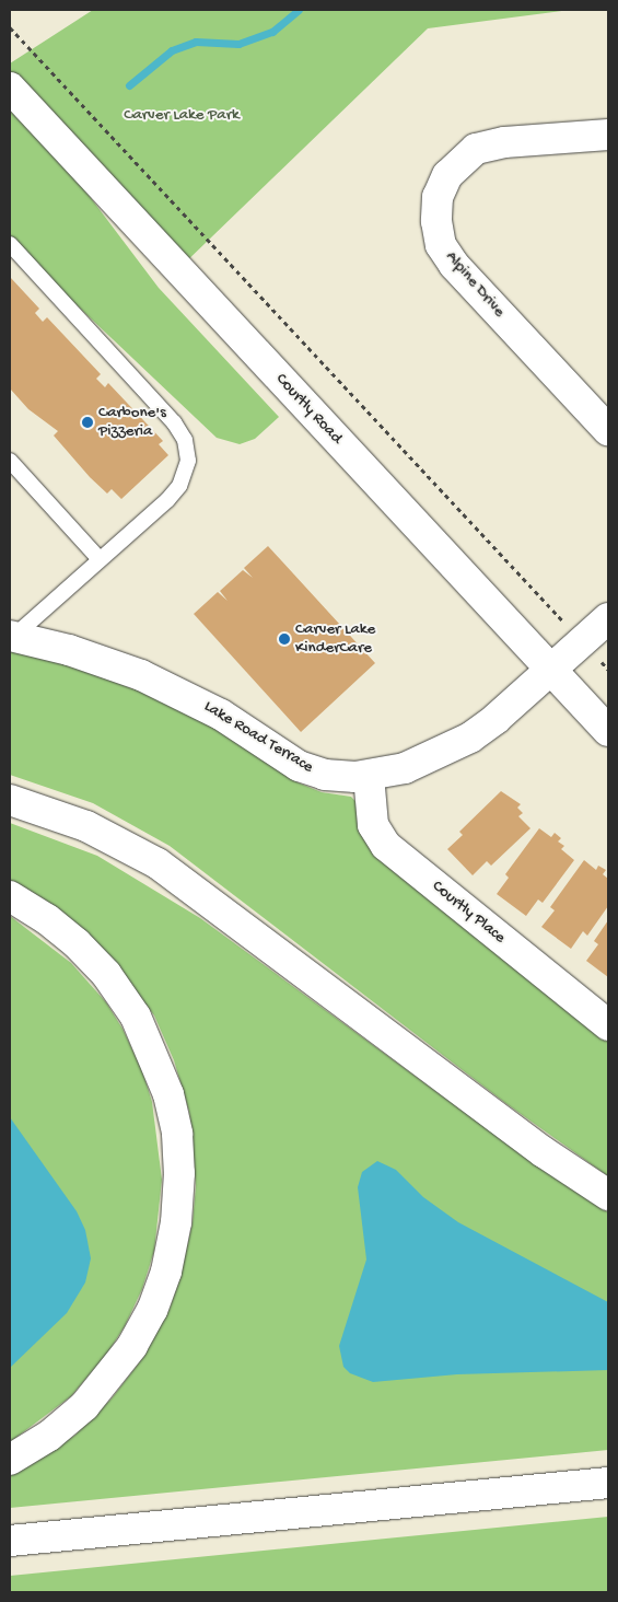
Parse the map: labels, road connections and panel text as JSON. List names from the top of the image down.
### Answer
{
  "streets": {
    "main road": [
      "Alpine Drive",
      "Courtly Road",
      "Lake Road Terrace",
      "Courtly Place"
    ]
  },
  "crossings": [
    ["Courtly Road", "Lake Road Terrace"],
    ["Lake Road Terrace", "Courtly Place"]
  ],
  "parks": ["Carver Lake Park"],
  "places": ["Carbone's Pizzeria", "Carver Lake KinderCare"]
}
